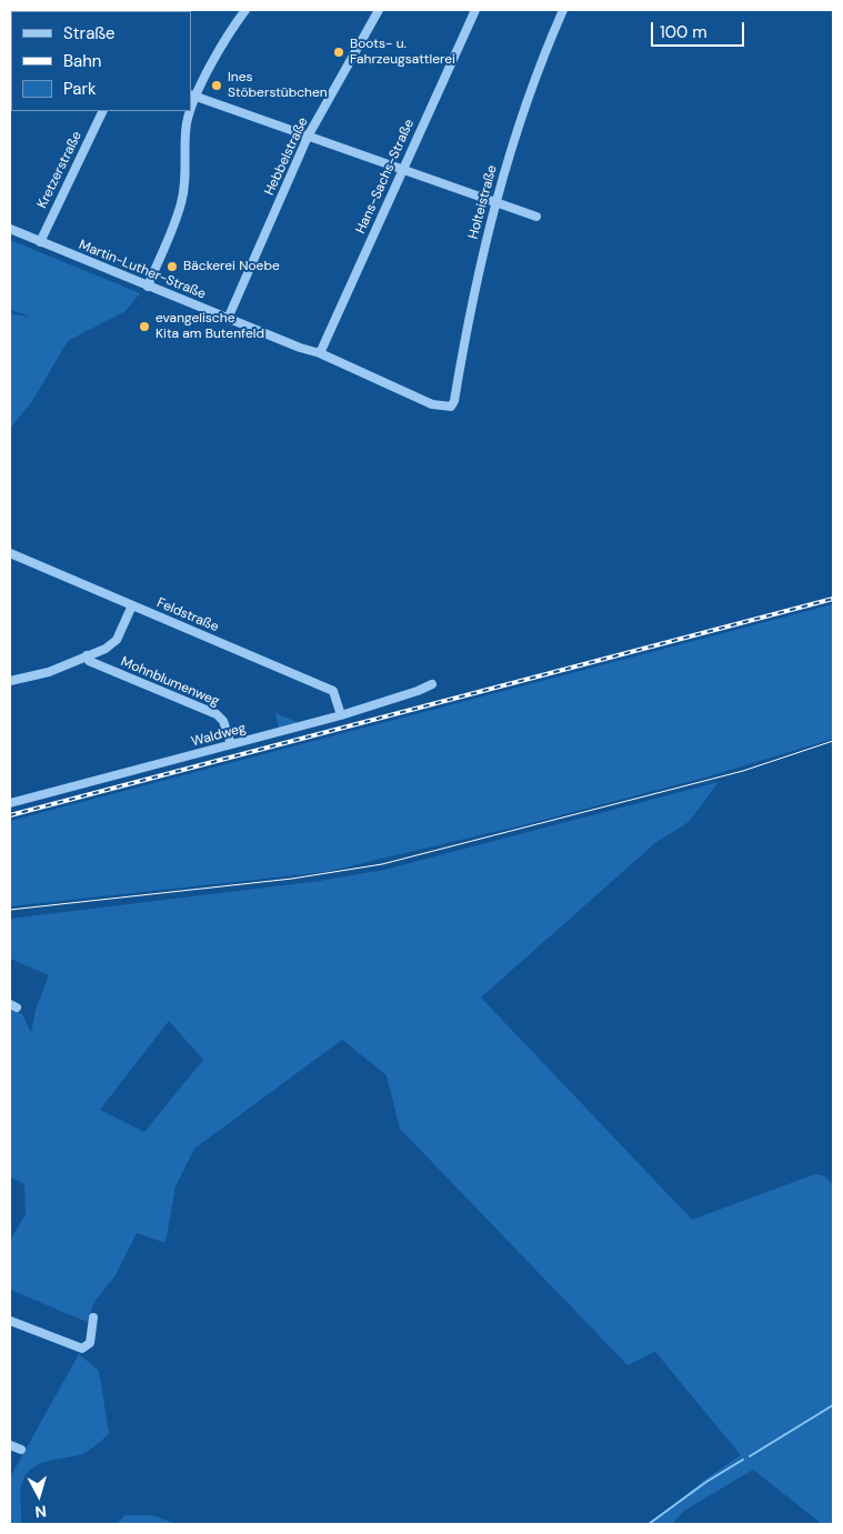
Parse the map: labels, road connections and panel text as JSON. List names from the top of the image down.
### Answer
{
  "streets": {
    "street": [
      "Hebbelstraße",
      "Kretzerstraße",
      "Hans-Sachs-Straße",
      "Holteistraße",
      "Martin-Luther-Straße",
      "Feldstraße",
      "Mohnblumenweg",
      "Waldweg"
    ]
  },
  "crossings": [
    ["Hebbelstraße", "Martin-Luther-Straße"],
    ["Kretzerstraße", "Martin-Luther-Straße"],
    ["Hans-Sachs-Straße", "Martin-Luther-Straße"],
    ["Holteistraße", "Martin-Luther-Straße"],
    ["Feldstraße", "Waldweg"],
    ["Mohnblumenweg", "Waldweg"]
  ],
  "places": [
    "Boots- u. Fahrzeugsattlerei",
    "Ines Stöberstübchen",
    "Bäckerei Noebe",
    "evangelische Kita am Butenfeld"
  ],
  "legend": ["Straße", "Bahn", "Park"],
  "scale_bar": "100 m",
  "north": "bottom"
}
